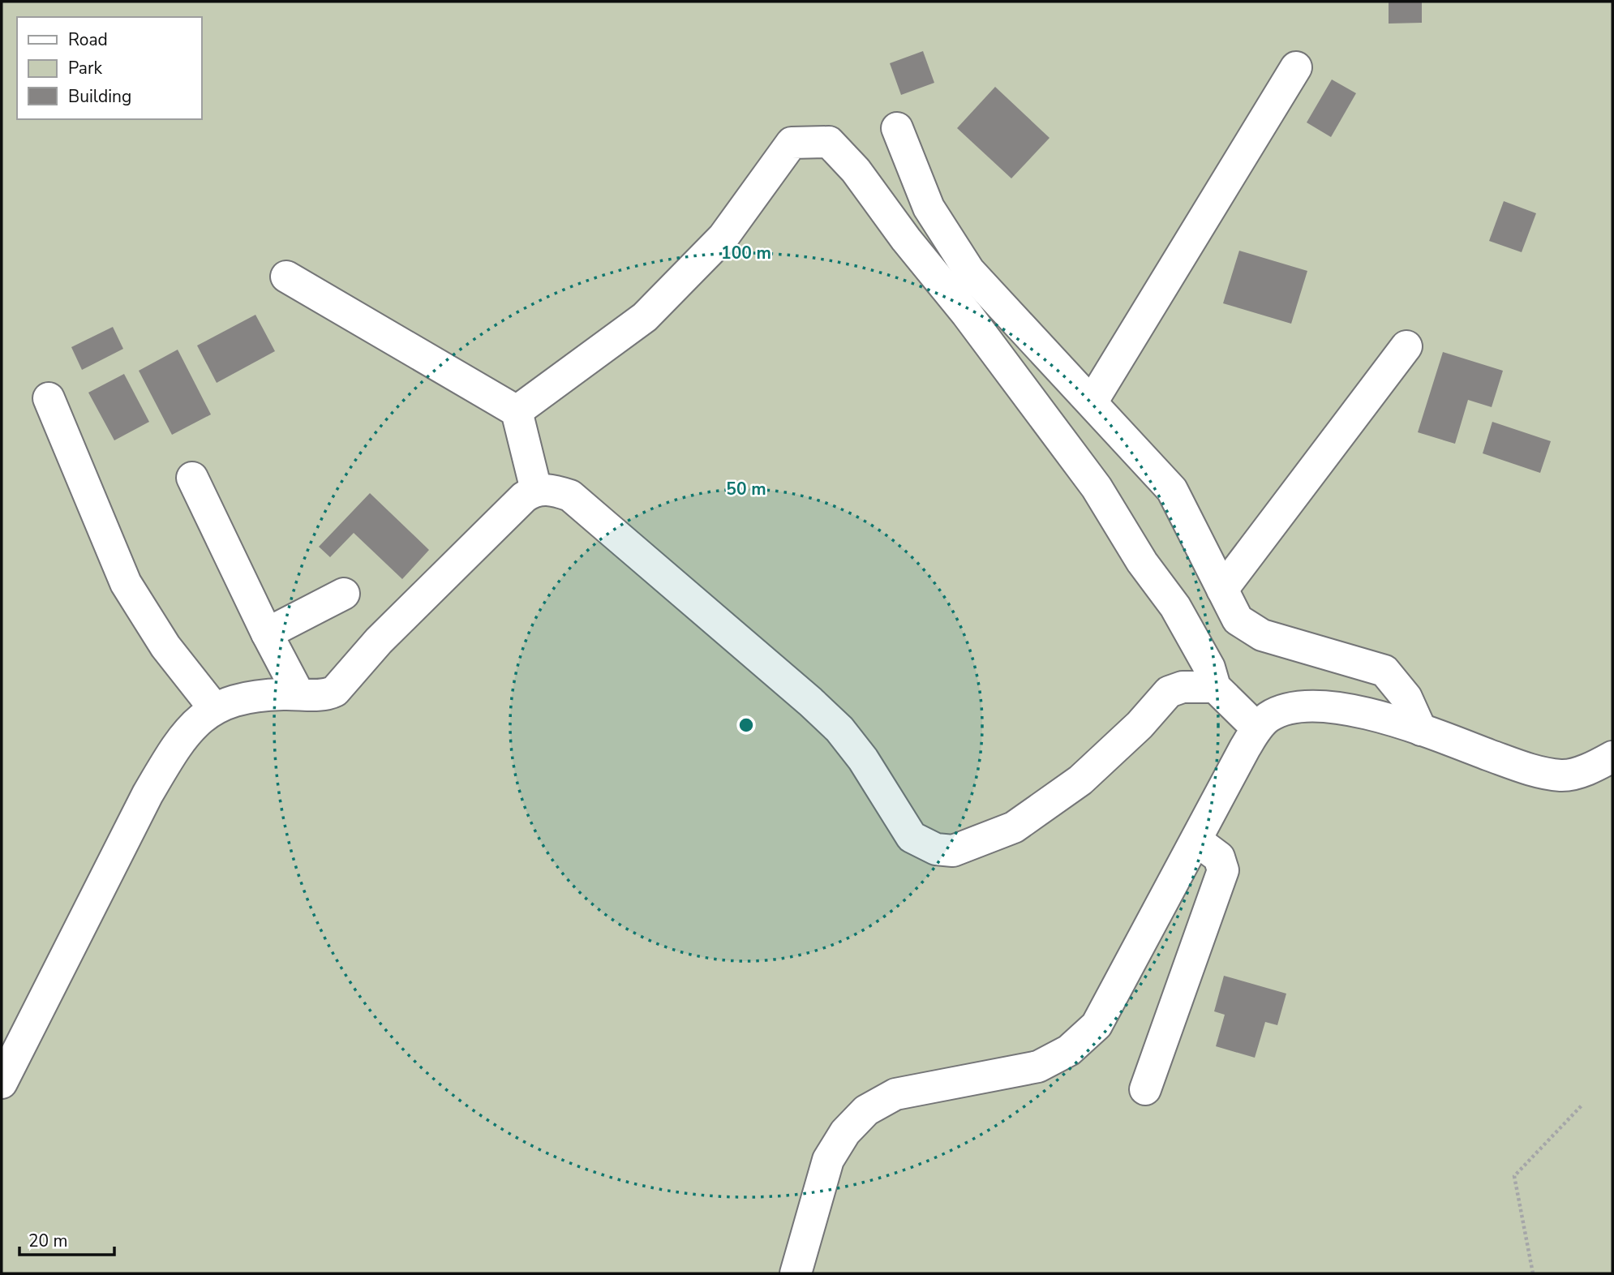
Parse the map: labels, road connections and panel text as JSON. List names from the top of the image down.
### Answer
{
  "legend": ["Road", "Park", "Building"],
  "scale_bar": "20 m",
  "rings": ["100 m", "50 m"]
}
